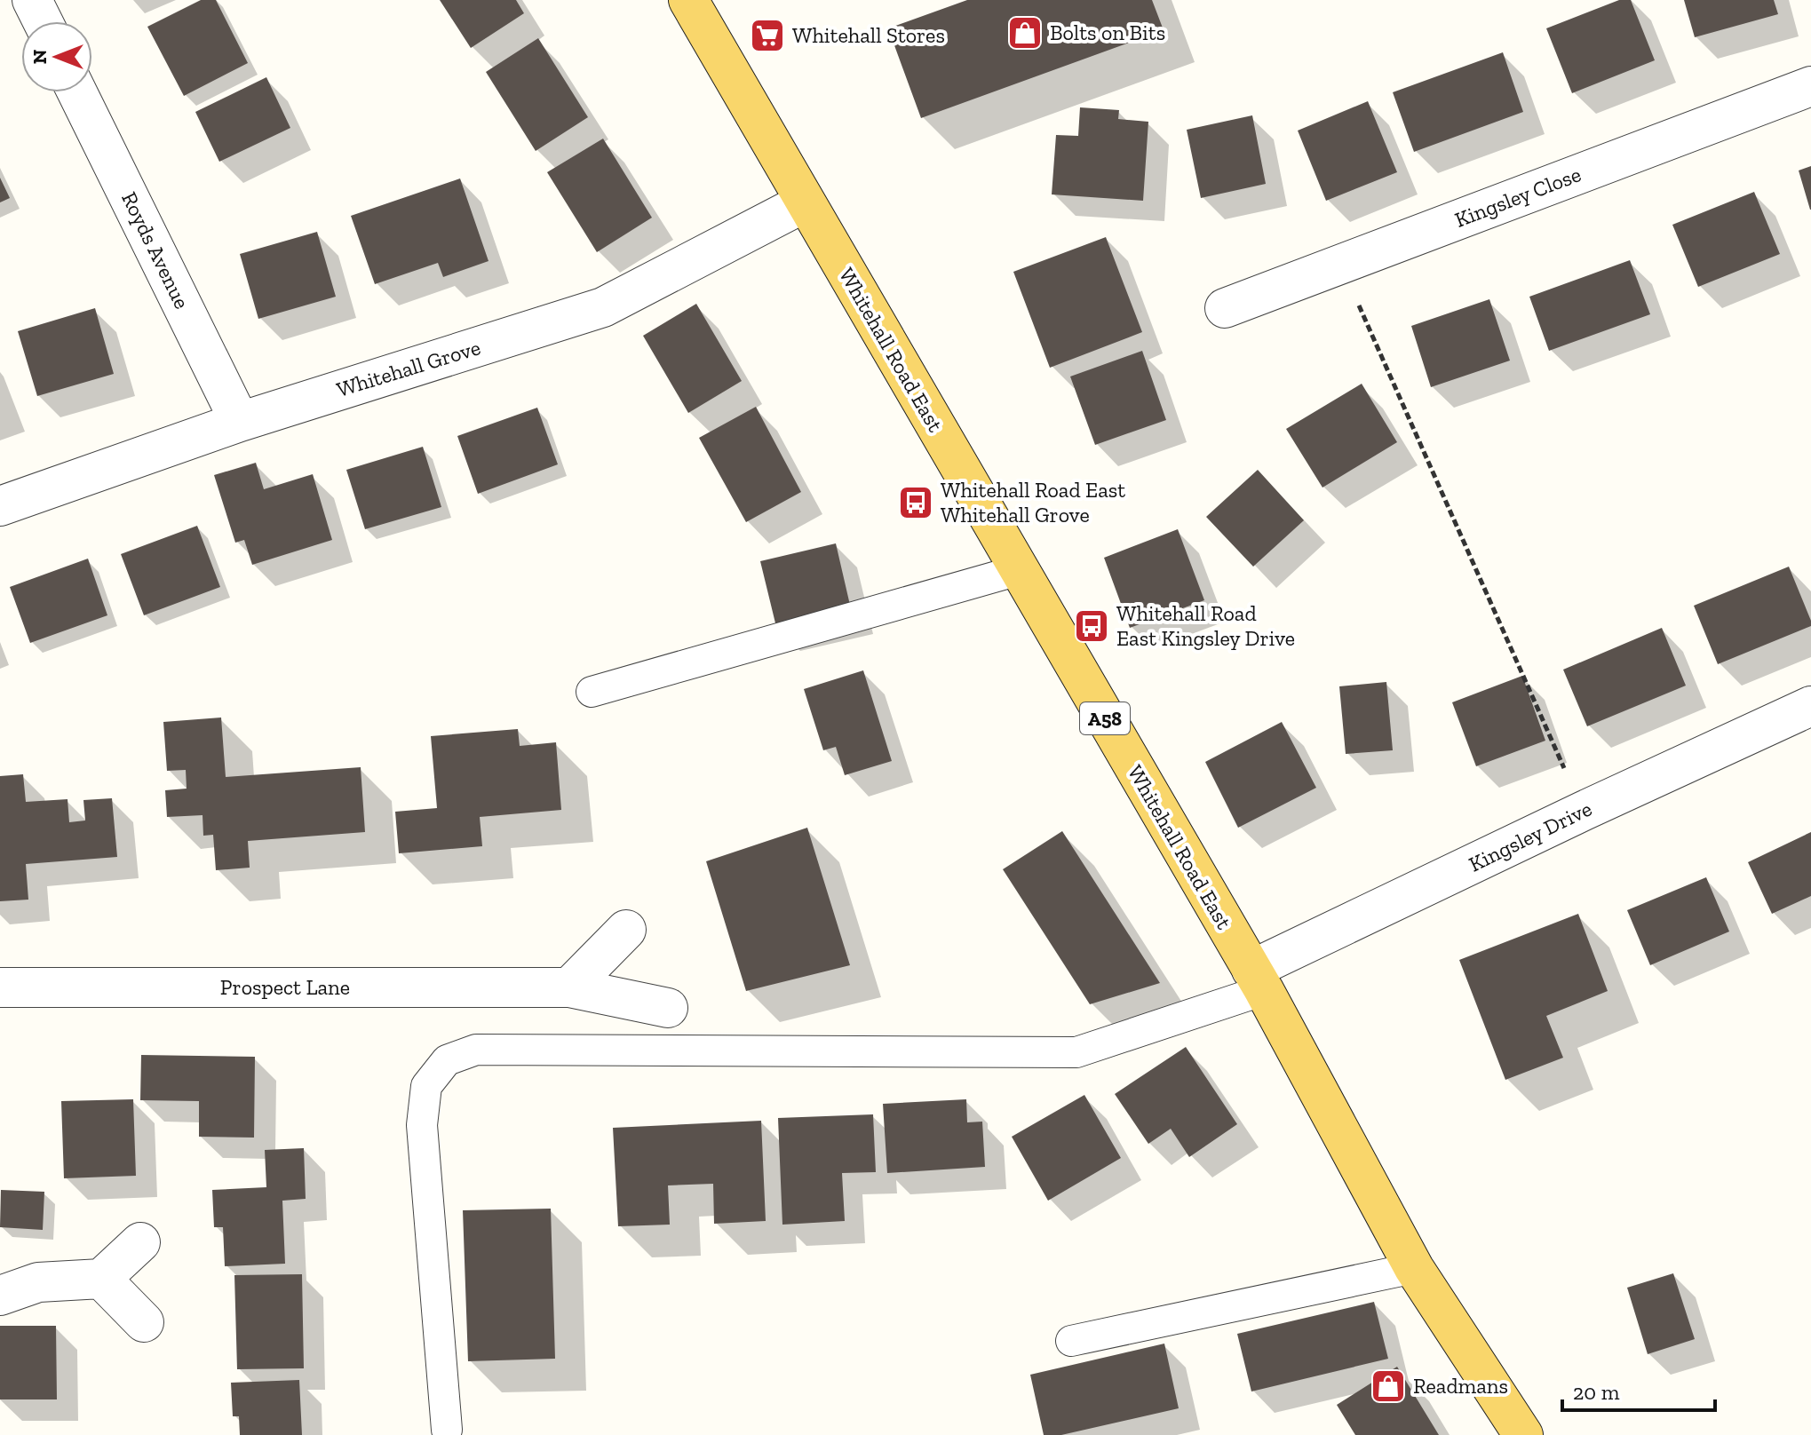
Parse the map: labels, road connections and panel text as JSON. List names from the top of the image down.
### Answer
{
  "streets": {
    "main road": ["Whitehall Road East", "A58"],
    "street": [
      "Kingsley Close",
      "Royds Avenue",
      "Whitehall Grove",
      "Kingsley Drive",
      "Prospect Lane"
    ]
  },
  "crossings": [
    ["Royds Avenue", "Whitehall Grove"],
    ["Whitehall Road East", "Whitehall Grove"],
    ["Whitehall Road East", "Kingsley Drive"]
  ],
  "places": {
    "shop": ["Bolts on Bits", "Readmans"],
    "supermarket": ["Whitehall Stores"],
    "bus stop": ["Whitehall Road East Whitehall Grove", "Whitehall Road East Kingsley Drive"]
  },
  "scale_bar": "20 m",
  "north": "left"
}
